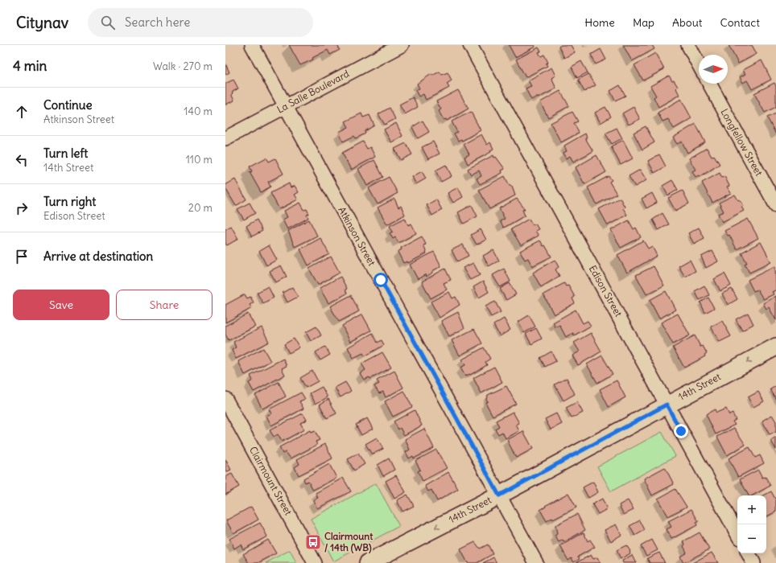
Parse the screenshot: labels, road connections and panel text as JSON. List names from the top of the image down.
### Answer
{
  "streets": {
    "street": [
      "La Salle Boulevard",
      "Longfellow Street",
      "Atkinson Street",
      "Edison Street",
      "14th Street",
      "Clairmount Street"
    ]
  },
  "crossings": [
    ["La Salle Boulevard", "Atkinson Street"],
    ["Atkinson Street", "14th Street"],
    ["Edison Street", "14th Street"]
  ],
  "one_way": ["14th Street"],
  "places": {
    "bus stop": ["Clairmount / 14th (WB)"]
  },
  "north": "right",
  "page": {
    "header": "Citynav",
    "search": "Search here",
    "nav": [
      "Home",
      "Map",
      "About",
      "Contact"
    ],
    "heading": ["4 min", "Walk · 270 m"],
    "list": [
      ["Continue", "Atkinson Street", "140 m"],
      ["Turn left", "14th Street", "110 m"],
      ["Turn right", "Edison Street", "20 m"],
      "Arrive at destination"
    ],
    "buttons": ["Save", "Share"],
    "map_buttons": ["+", "−"]
  }
}
